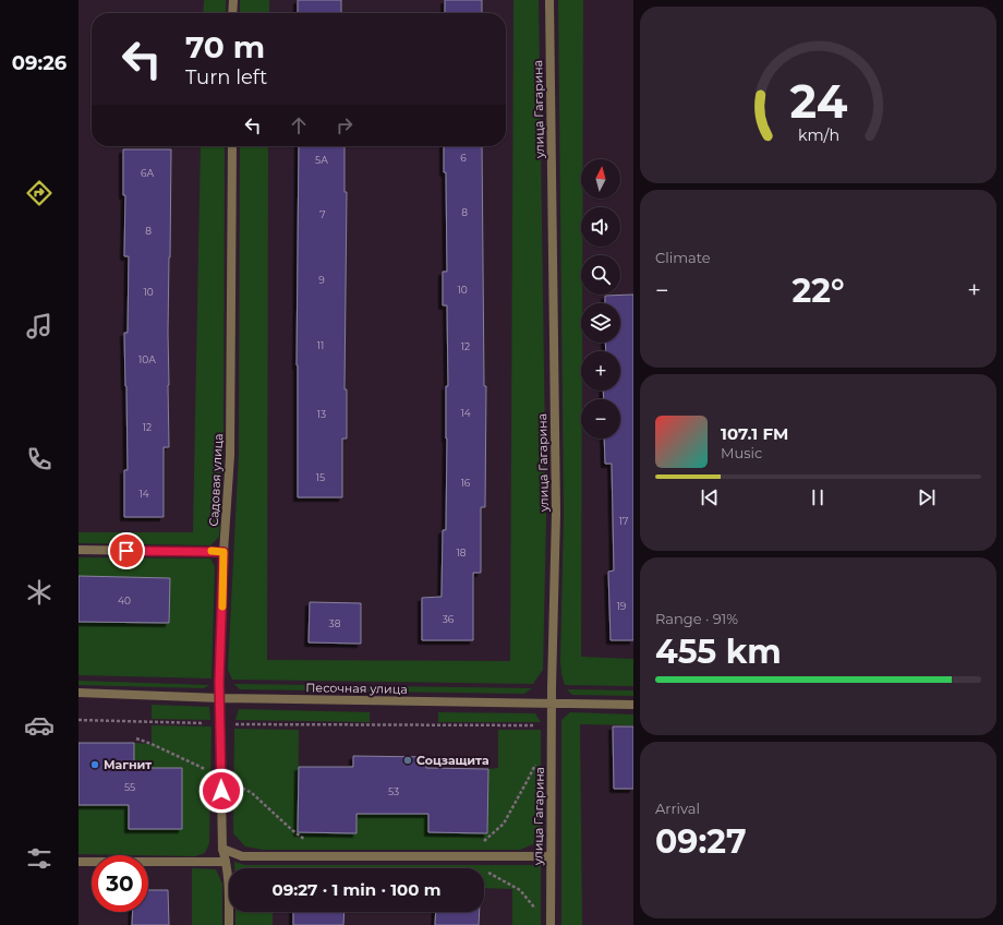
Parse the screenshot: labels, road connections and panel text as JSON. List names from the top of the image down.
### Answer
{
  "streets": {
    "street": ["улица Гагарина", "Садовая улица", "Песочная улица"]
  },
  "crossings": [
    ["улица Гагарина", "Песочная улица"],
    ["Садовая улица", "Песочная улица"]
  ],
  "places": ["Соцзащита", "Магнит"],
  "house_numbers": [
    "6",
    "5А",
    "6А",
    "8",
    "7",
    "8",
    "9",
    "10",
    "10",
    "11",
    "12",
    "10А",
    "14",
    "13",
    "12",
    "15",
    "16",
    "14",
    "17",
    "18",
    "40",
    "19",
    "36",
    "38",
    "55",
    "53"
  ],
  "north": "top",
  "page": {
    "tabs": "09:26",
    "turn": ["70 m", "Turn left"],
    "map_buttons": ["+", "−"],
    "tile": [
      "Climate",
      ["Range · 91%", "455 km"],
      ["Arrival", "09:27"]
    ],
    "heat": ["−", "22°", "+"],
    "song": ["107.1 FM", "Music"],
    "limit": "30",
    "trip": "09:27 · 1 min · 100 m",
    "gauge": ["24", "km/h"]
  }
}
